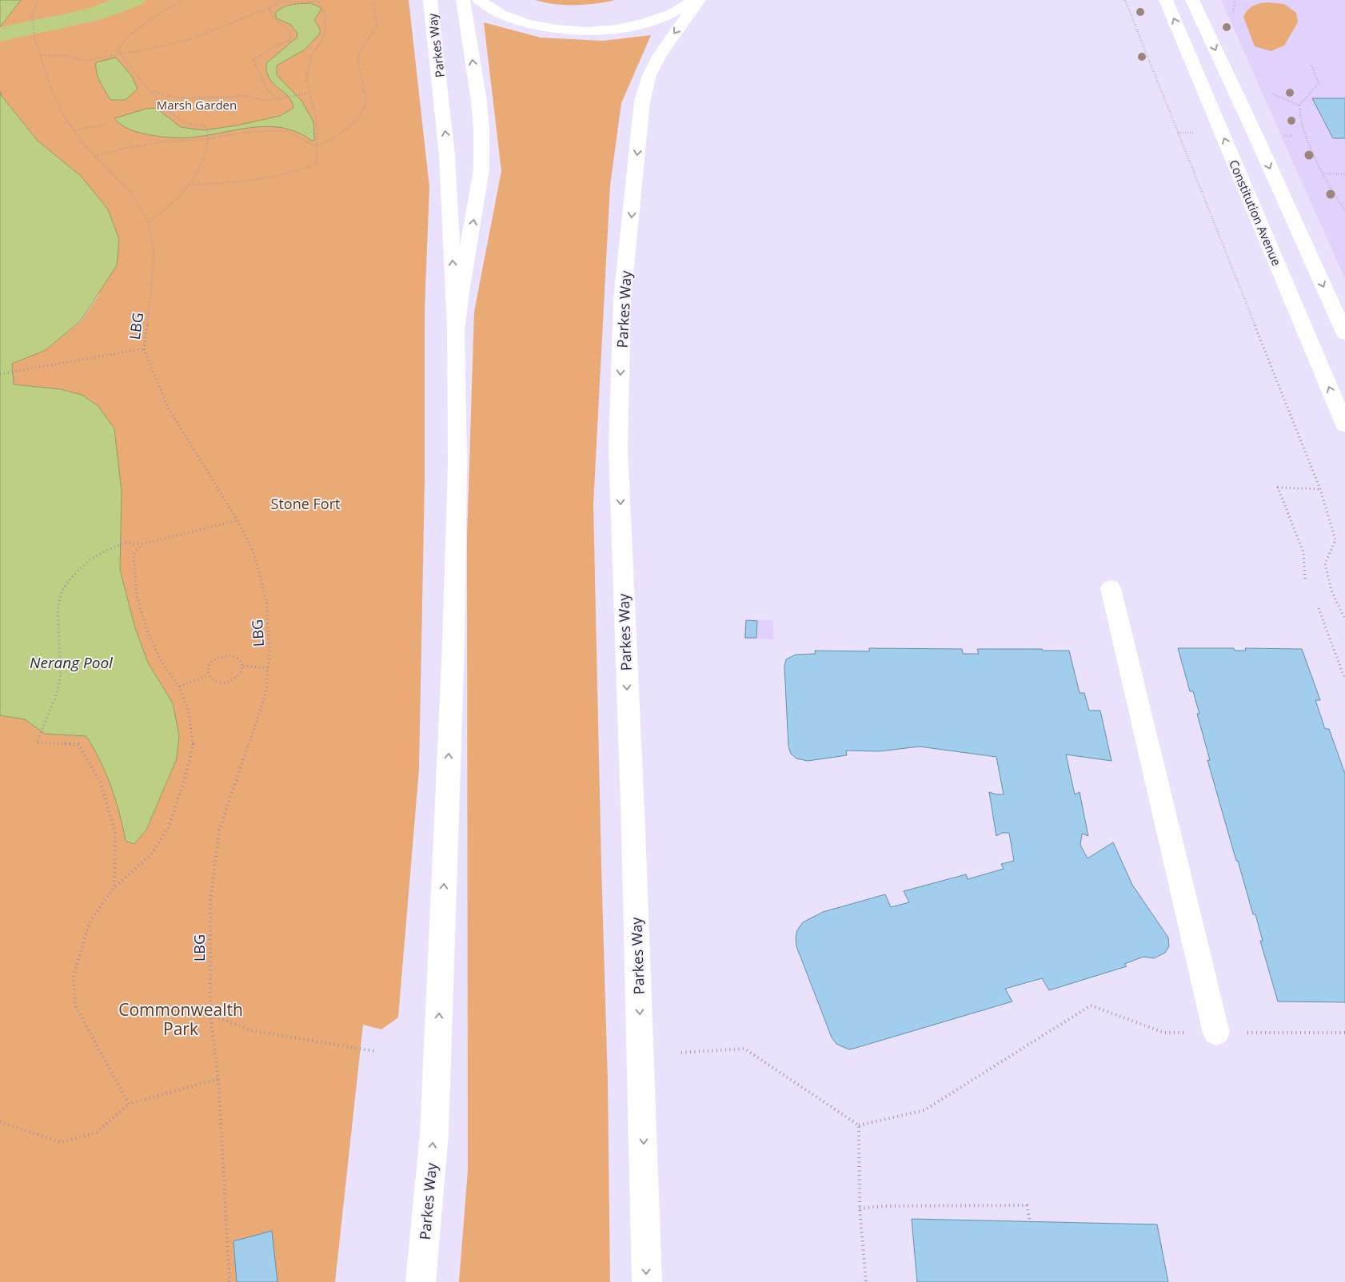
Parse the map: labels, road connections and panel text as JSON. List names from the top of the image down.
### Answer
{
  "streets": {
    "main road": ["Parkes Way", "Constitution Avenue"],
    "path": ["LBG"]
  },
  "water": ["Nerang Pool"],
  "parks": ["Marsh Garden", "Stone Fort", "Commonwealth Park"]
}
